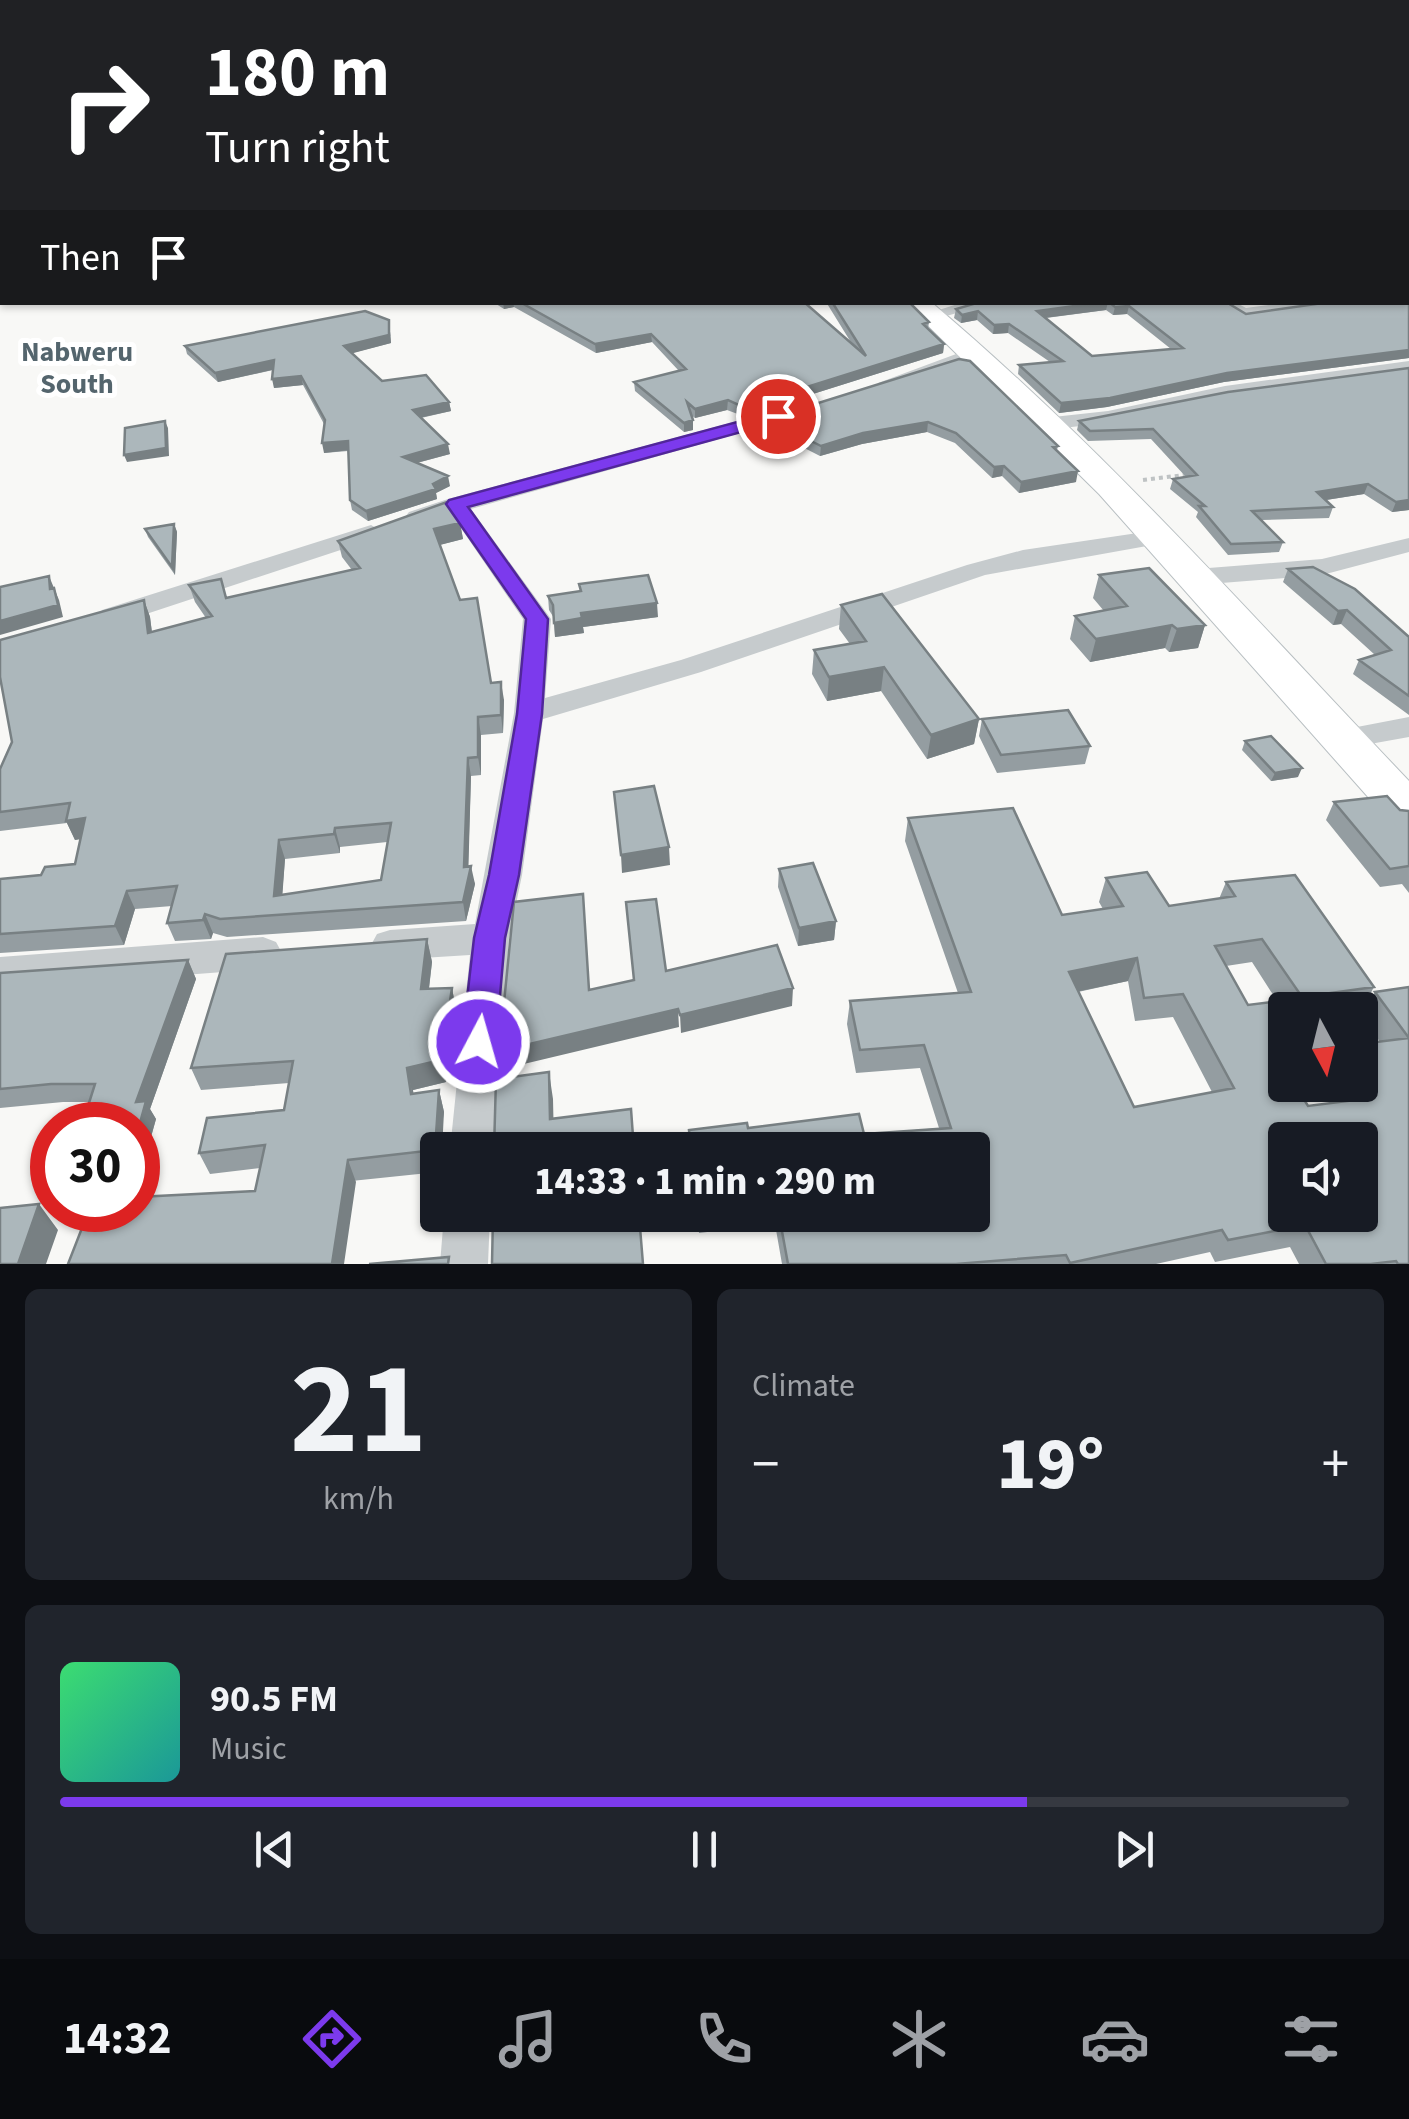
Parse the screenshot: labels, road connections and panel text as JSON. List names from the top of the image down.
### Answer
{
  "districts": ["Nabweru South"],
  "north": "bottom",
  "page": {
    "turn": ["180 m", "Turn right"],
    "then": "Then",
    "limit": "30",
    "trip": "14:33 · 1 min · 290 m",
    "tile": [
      ["21", "km/h"],
      "Climate"
    ],
    "heat": ["−", "19°", "+"],
    "song": ["90.5 FM", "Music"],
    "tabs": "14:32"
  }
}
